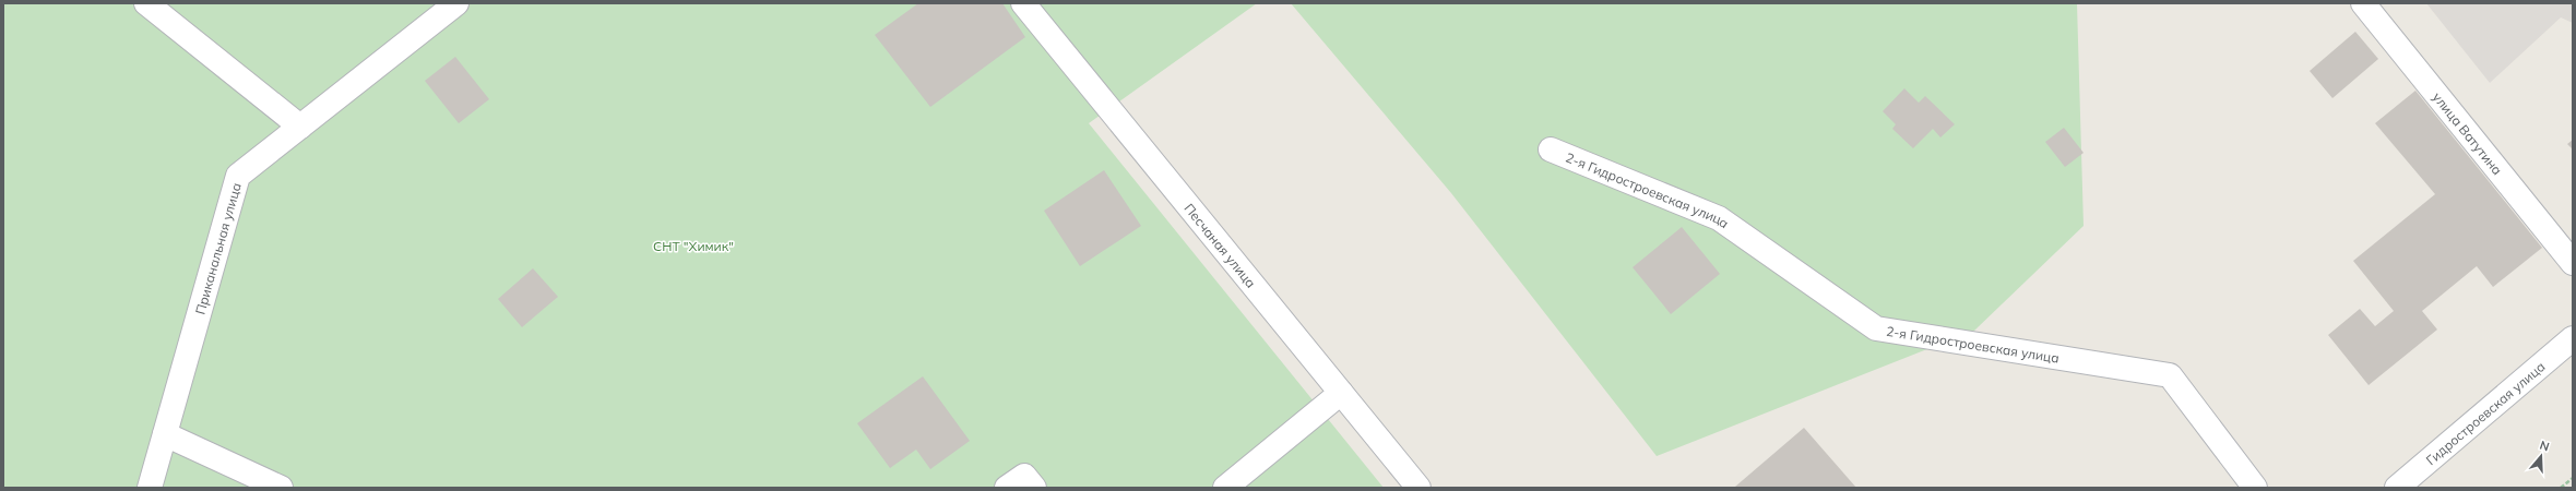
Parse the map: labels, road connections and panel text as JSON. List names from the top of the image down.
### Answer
{
  "streets": {
    "street": [
      "улица Ватутина",
      "2-я Гидростроевская улица",
      "Песчаная улица",
      "Приканальная улица",
      "Гидростроевская улица"
    ]
  },
  "parks": ["СНТ \"Химик\""],
  "north": "top"
}
